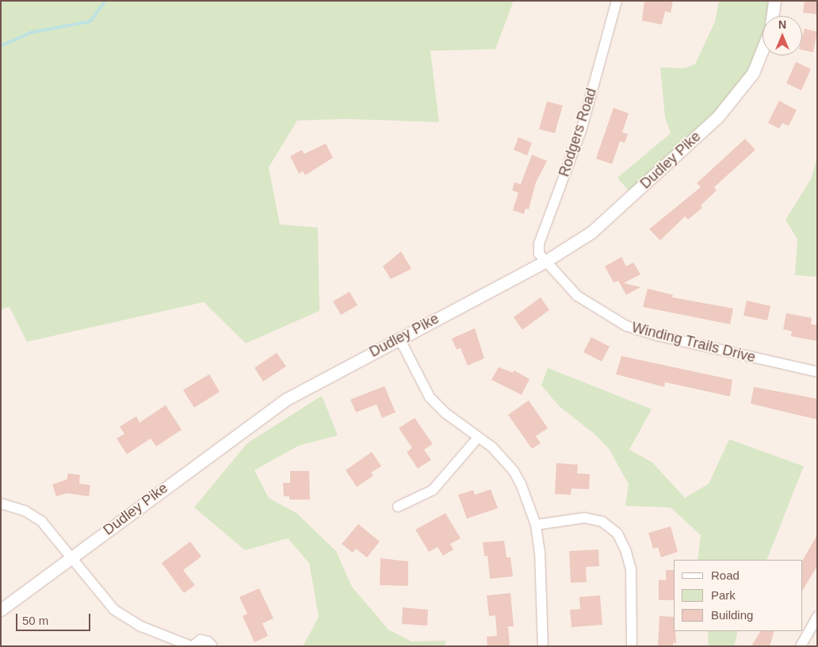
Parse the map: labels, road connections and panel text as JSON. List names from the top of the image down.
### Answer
{
  "streets": {
    "street": ["Rodgers Road", "Dudley Pike", "Winding Trails Drive"]
  },
  "crossings": [
    ["Rodgers Road", "Dudley Pike"],
    ["Rodgers Road", "Winding Trails Drive"],
    ["Dudley Pike", "Winding Trails Drive"]
  ],
  "legend": ["Road", "Park", "Building"],
  "scale_bar": "50 m",
  "north": "top"
}
